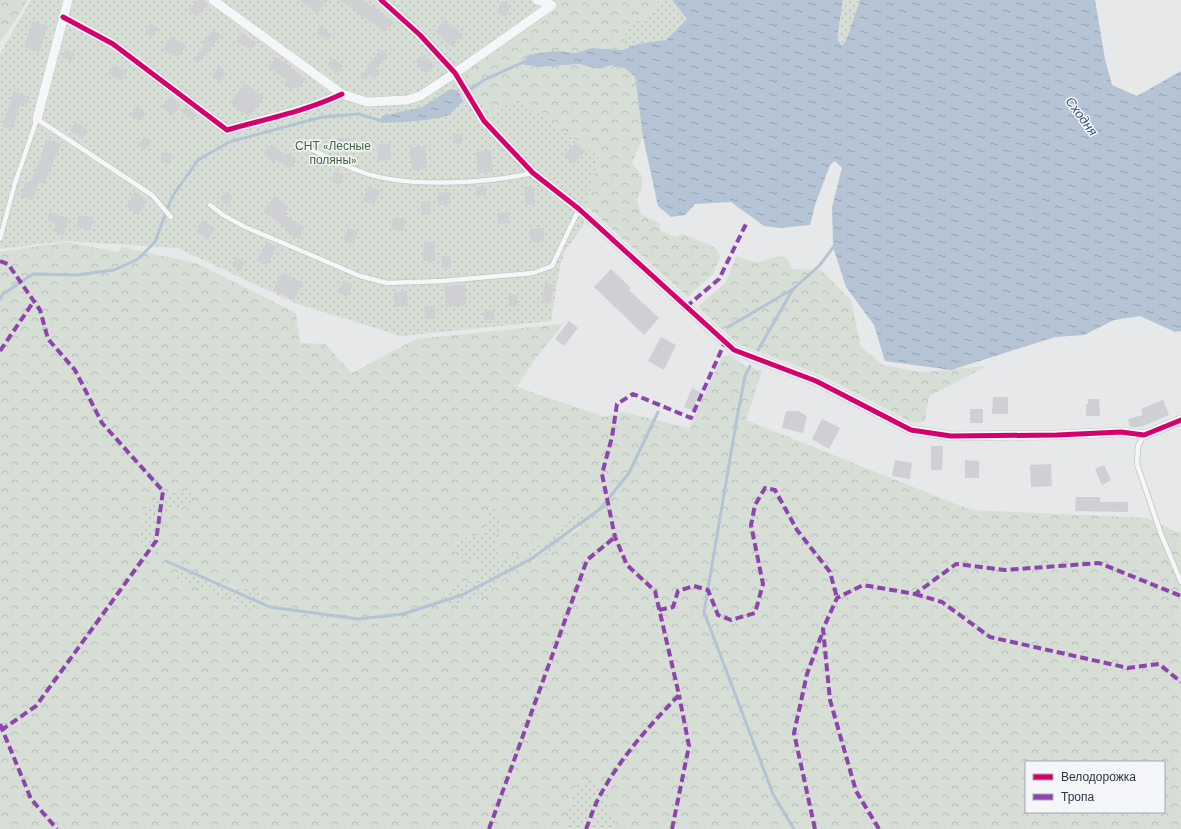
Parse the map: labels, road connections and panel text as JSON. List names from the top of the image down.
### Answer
{
  "water": ["Сходня"],
  "parks": ["СНТ «Лесные поляны»"],
  "legend": ["Велодорожка", "Тропа"]
}
